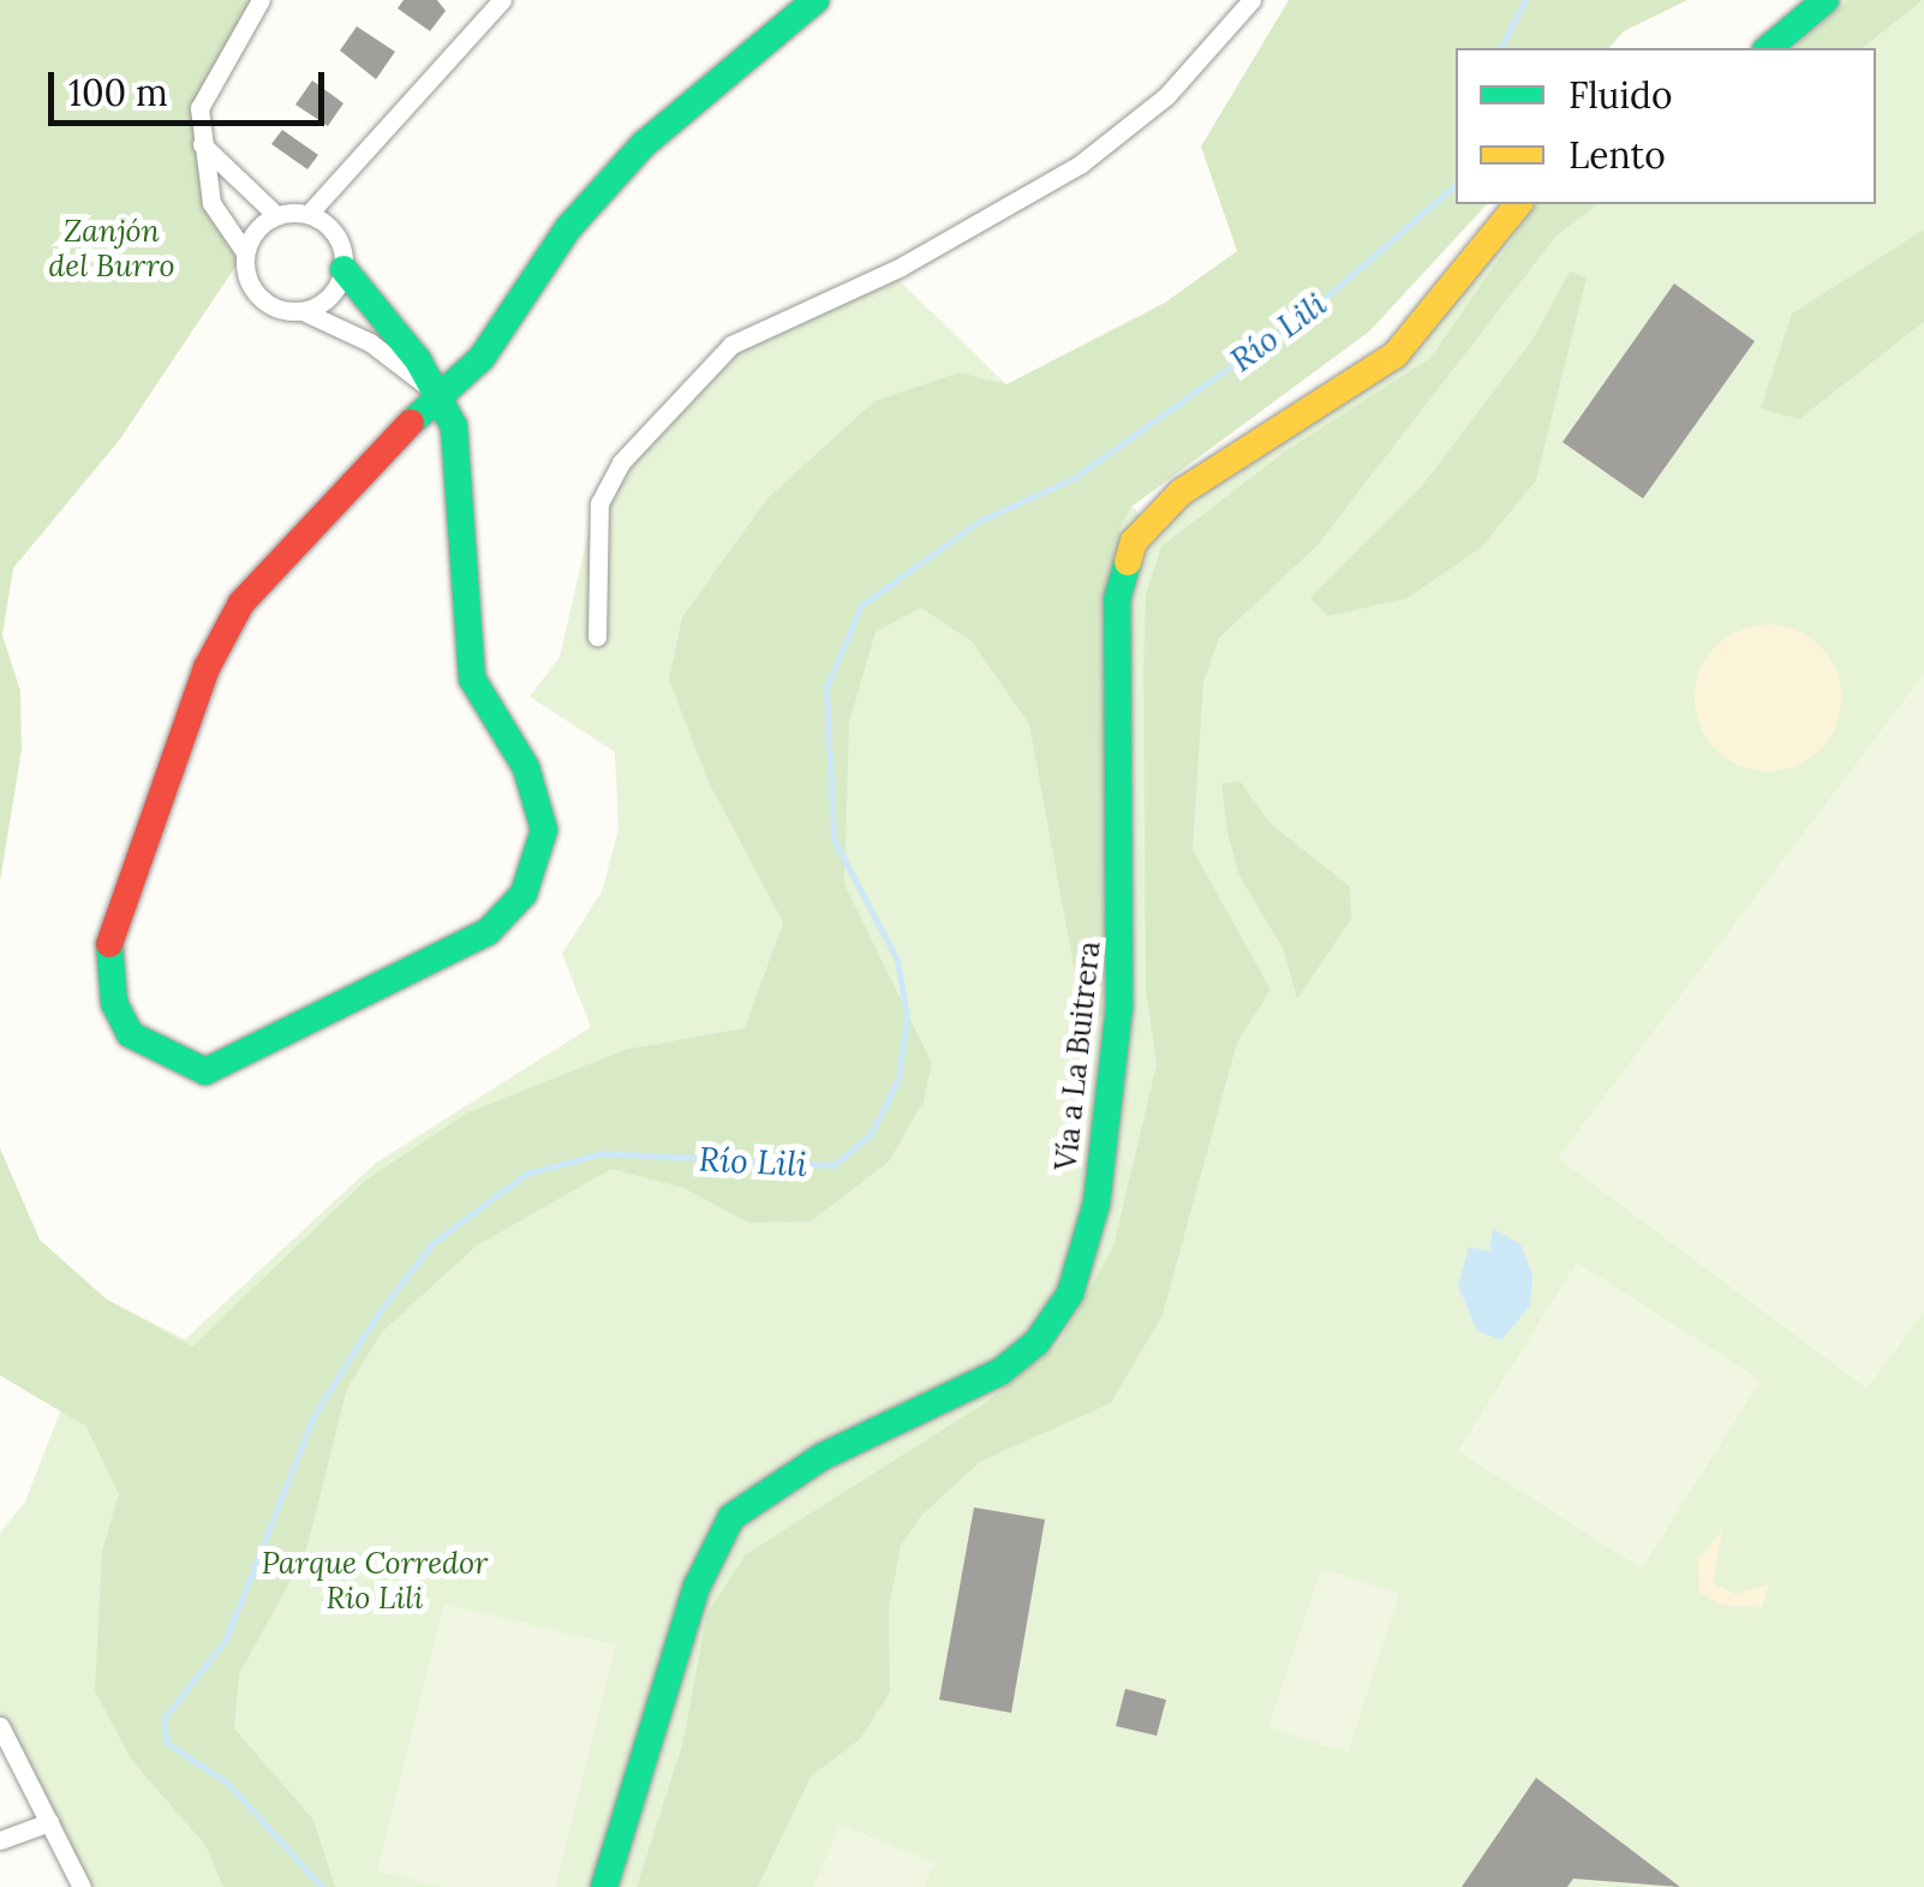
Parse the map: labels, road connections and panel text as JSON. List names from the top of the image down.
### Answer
{
  "streets": {
    "street": ["Vía a La Buitrera"]
  },
  "water": ["Río Lili"],
  "parks": ["Zanjón del Burro", "Parque Corredor Rio Lili"],
  "legend": ["Fluido", "Lento"],
  "scale_bar": "100 m"
}
